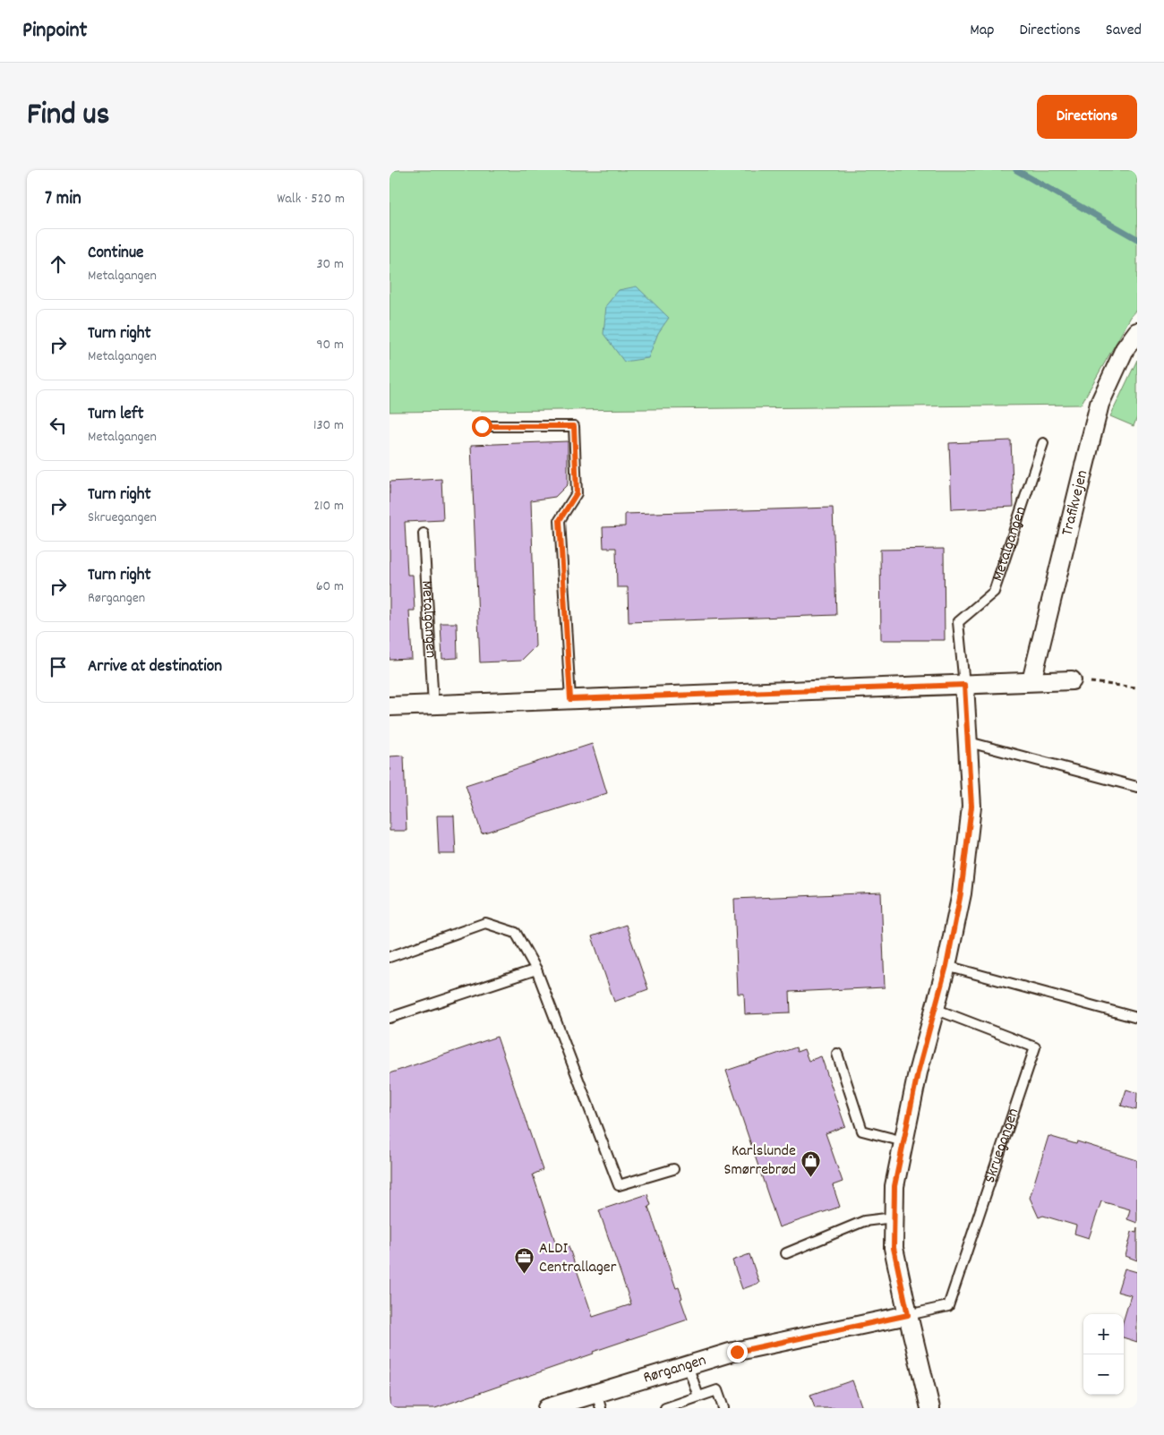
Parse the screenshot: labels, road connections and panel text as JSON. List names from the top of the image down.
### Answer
{
  "streets": {
    "street": ["Trafikvejen", "Rørgangen"],
    "lane": ["Metalgangen", "Skruegangen"]
  },
  "crossings": [
    ["Skruegangen", "Rørgangen"]
  ],
  "places": {
    "shop": ["Karlslunde Smørrebrød"],
    "office": ["ALDI Centrallager"]
  },
  "page": {
    "header": "Pinpoint",
    "nav": ["Map", "Directions", "Saved"],
    "title": "Find us",
    "buttons": "Directions",
    "heading": ["7 min", "Walk · 520 m"],
    "list": [
      ["Continue", "Metalgangen", "30 m"],
      ["Turn right", "Metalgangen", "90 m"],
      ["Turn left", "Metalgangen", "130 m"],
      ["Turn right", "Skruegangen", "210 m"],
      ["Turn right", "Rørgangen", "60 m"],
      "Arrive at destination"
    ],
    "map_buttons": ["+", "−"]
  }
}
